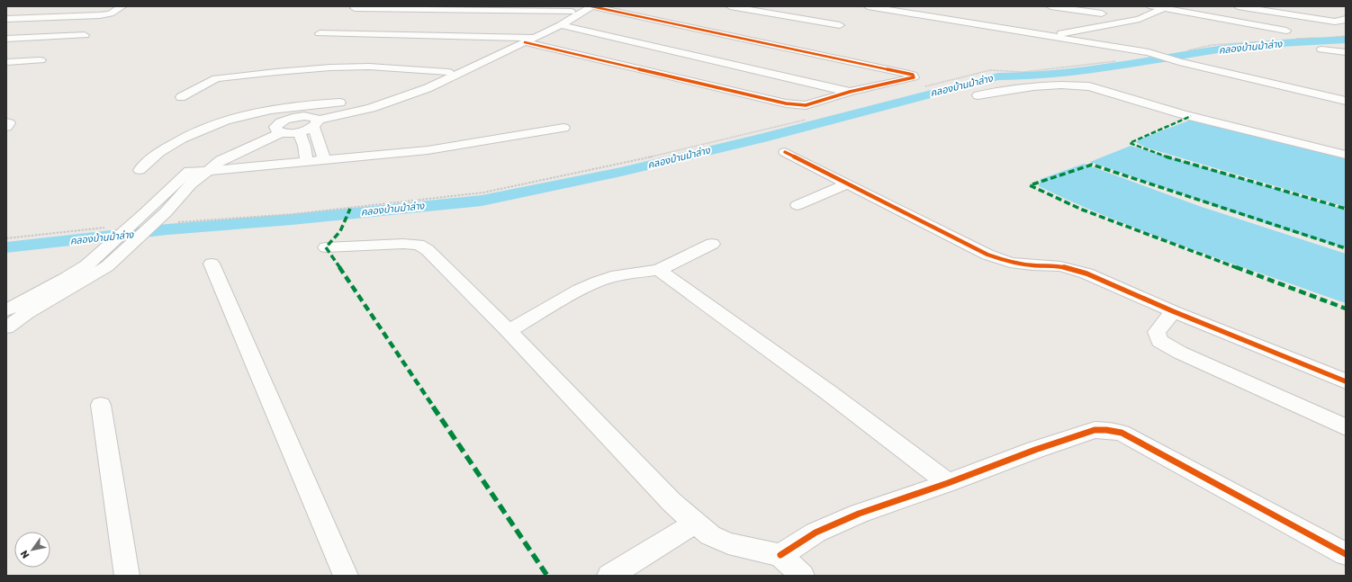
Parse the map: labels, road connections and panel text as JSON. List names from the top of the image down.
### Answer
{
  "water": ["คลองบ้านม้าล่าง"],
  "north": "bottom left"
}
